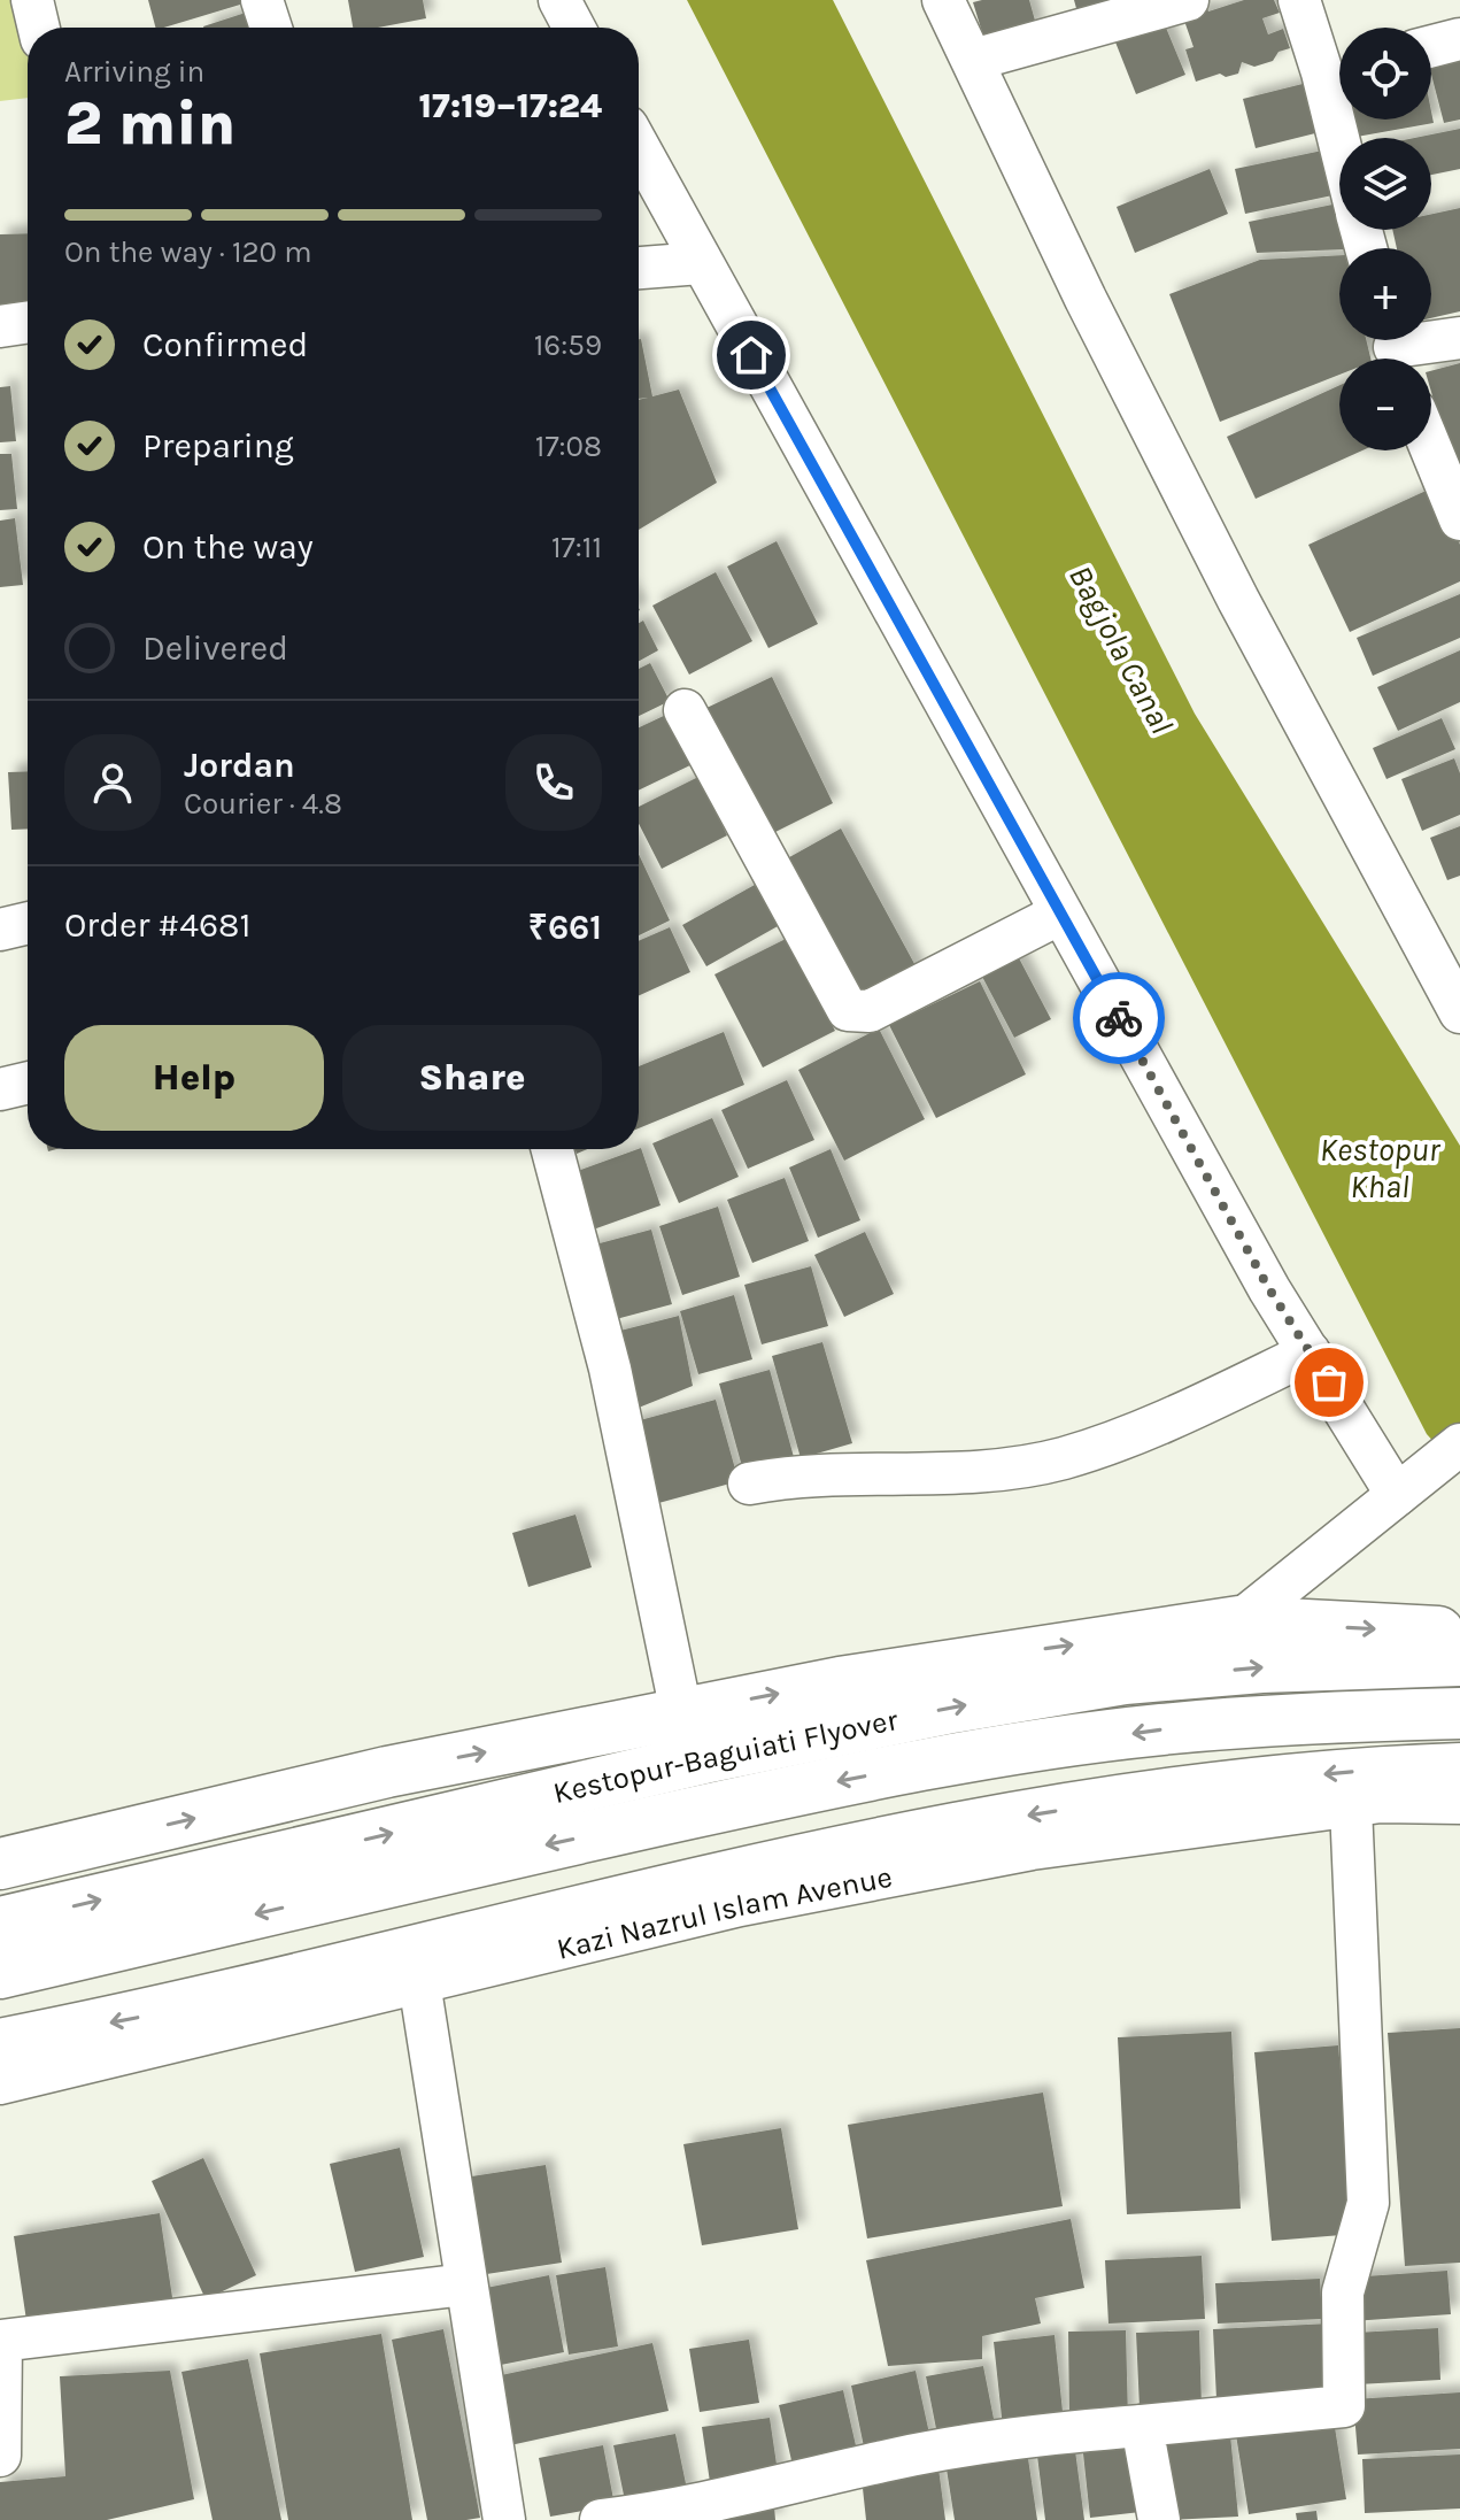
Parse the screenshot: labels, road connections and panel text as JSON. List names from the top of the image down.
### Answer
{
  "streets": {
    "main road": ["Kestopur-Baguiati Flyover", "Kazi Nazrul Islam Avenue"]
  },
  "water": ["Bagjola Canal", "Kestopur Khal"],
  "page": {
    "map_buttons": ["+", "−"],
    "heading": ["2 min", "Arriving in", "17:19–17:24"],
    "panel": [
      "Jordan",
      "Courier · 4.8",
      "Order #4681",
      "₹661"
    ],
    "bar": "On the way · 120 m",
    "list": [
      ["Confirmed", "16:59"],
      ["Preparing", "17:08"],
      ["On the way", "17:11"],
      "Delivered"
    ],
    "buttons": ["Help", "Share"]
  }
}
